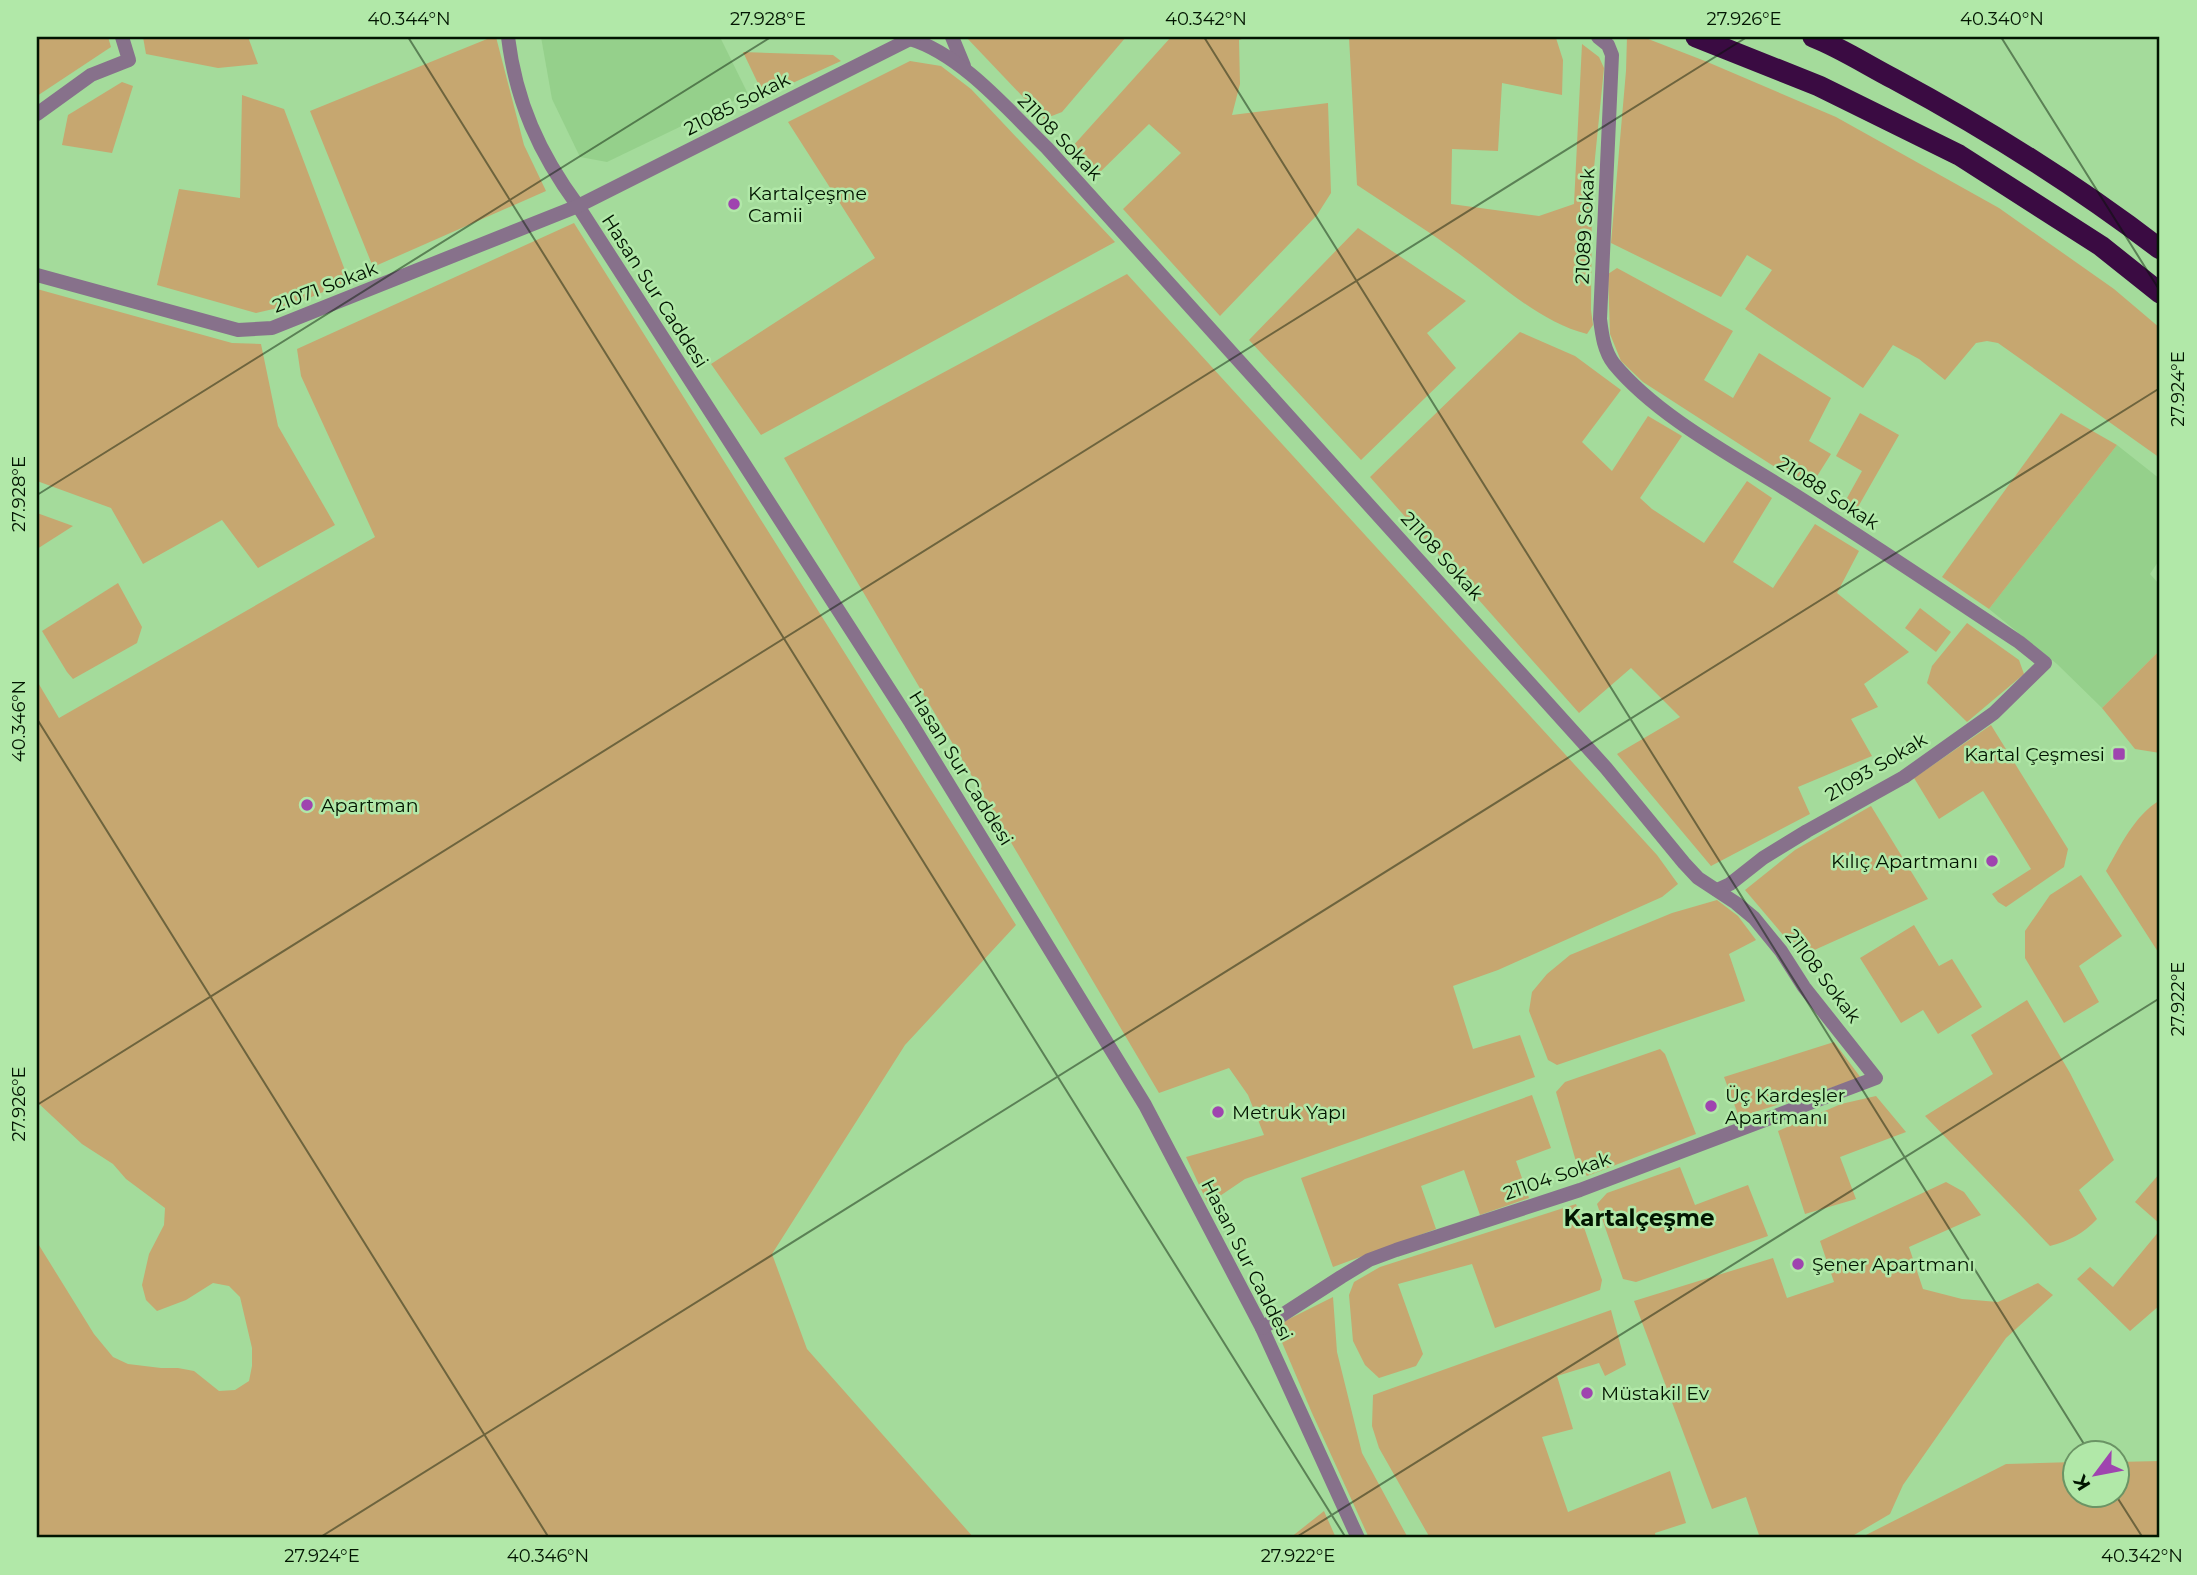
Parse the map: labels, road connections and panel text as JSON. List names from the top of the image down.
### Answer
{
  "streets": {
    "street": [
      "21085 Sokak",
      "21108 Sokak",
      "21089 Sokak",
      "21071 Sokak",
      "Hasan Sur Caddesi",
      "21088 Sokak",
      "21093 Sokak",
      "21104 Sokak"
    ]
  },
  "crossings": [
    ["21085 Sokak", "21108 Sokak"],
    ["21085 Sokak", "21071 Sokak"],
    ["21085 Sokak", "Hasan Sur Caddesi"],
    ["21108 Sokak", "21093 Sokak"],
    ["21108 Sokak", "21104 Sokak"],
    ["21089 Sokak", "21088 Sokak"],
    ["21071 Sokak", "Hasan Sur Caddesi"],
    ["Hasan Sur Caddesi", "21104 Sokak"],
    ["21088 Sokak", "21093 Sokak"]
  ],
  "districts": ["Kartalçeşme"],
  "places": {
    "other": [
      "Kartalçeşme Camii",
      "Apartman",
      "Kılıç Apartmanı",
      "Üç Kardeşler Apartmanı",
      "Metruk Yapı",
      "Şener Apartmanı",
      "Müstakil Ev"
    ],
    "transit": ["Kartal Çeşmesi"]
  },
  "north": "bottom left",
  "coordinates": [
    "40.344°N",
    "27.928°E",
    "40.342°N",
    "27.926°E",
    "40.340°N",
    "27.924°E",
    "40.346°N",
    "27.922°E"
  ]
}
